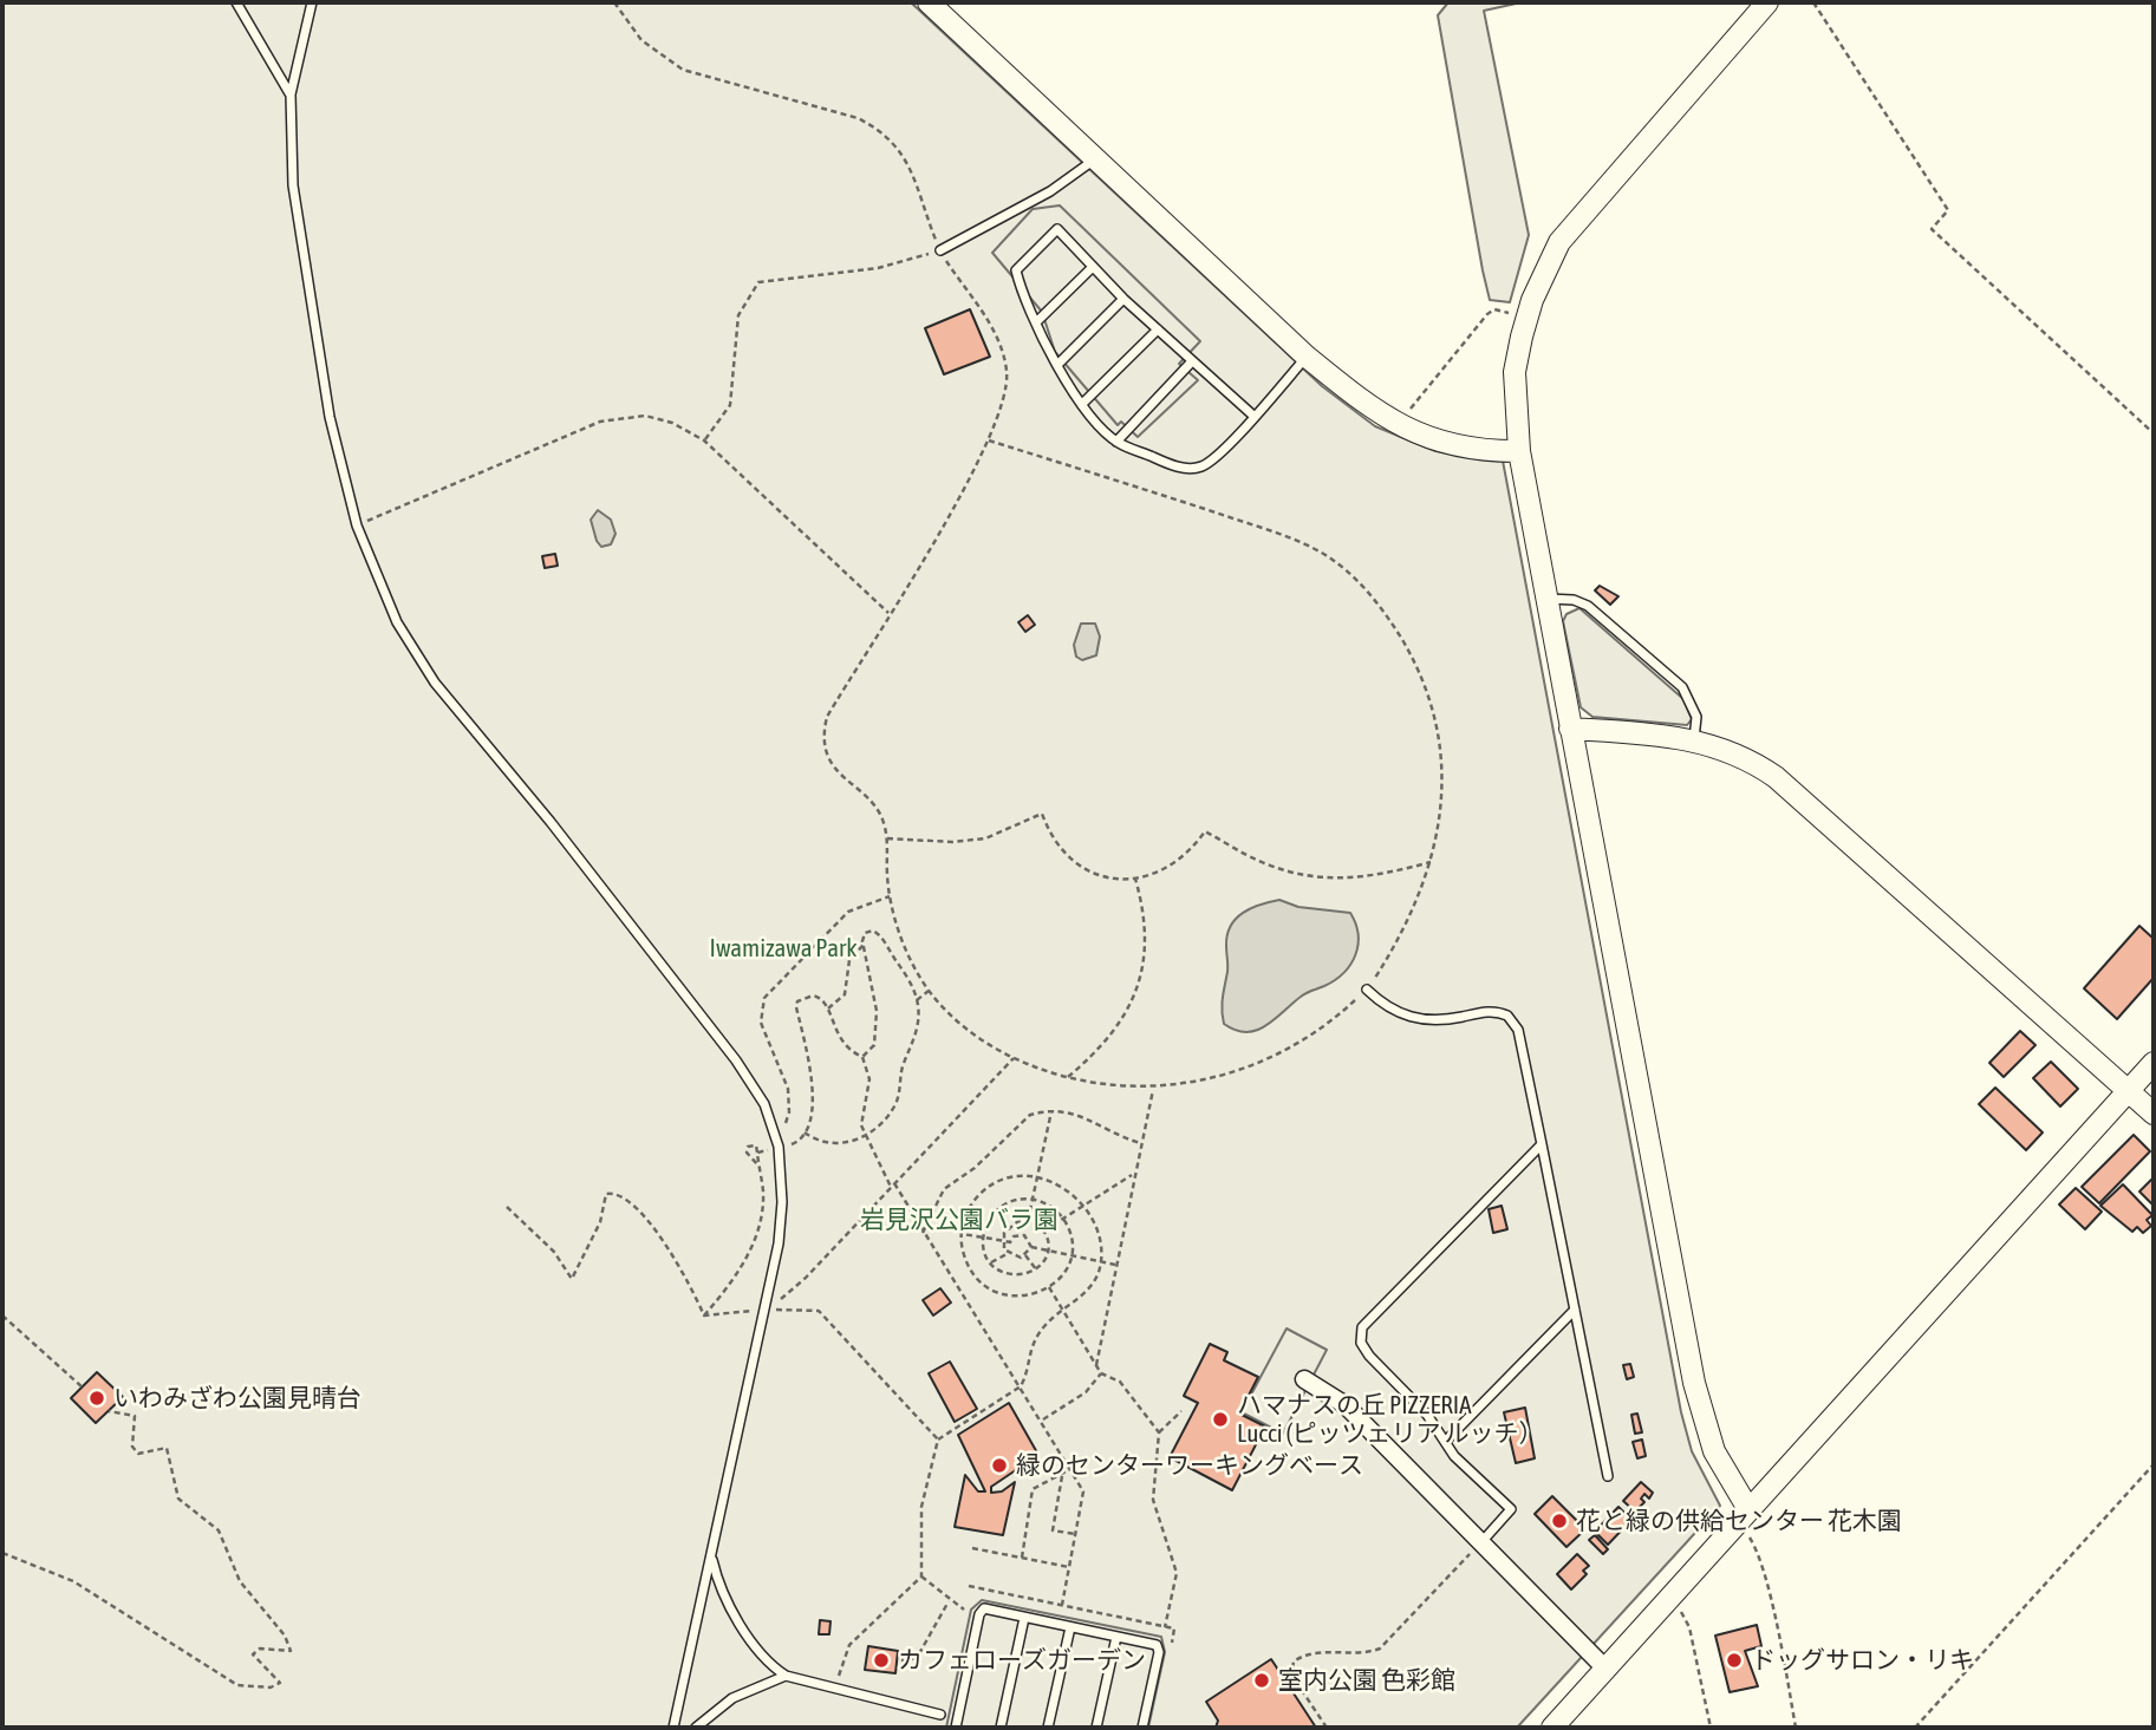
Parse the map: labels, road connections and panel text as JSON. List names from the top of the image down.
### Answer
{
  "parks": ["Iwamizawa Park", "岩見沢公園バラ園"],
  "places": [
    "いわみざわ公園見晴台",
    "ハマナスの丘 PIZZERIA Lucci (ピッツェリア ルッチ）",
    "緑のセンターワーキングベース",
    "花と緑の供給センター 花木園",
    "カフェローズガーデン",
    "ドッグサロン・リキ",
    "室内公園 色彩館"
  ]
}
